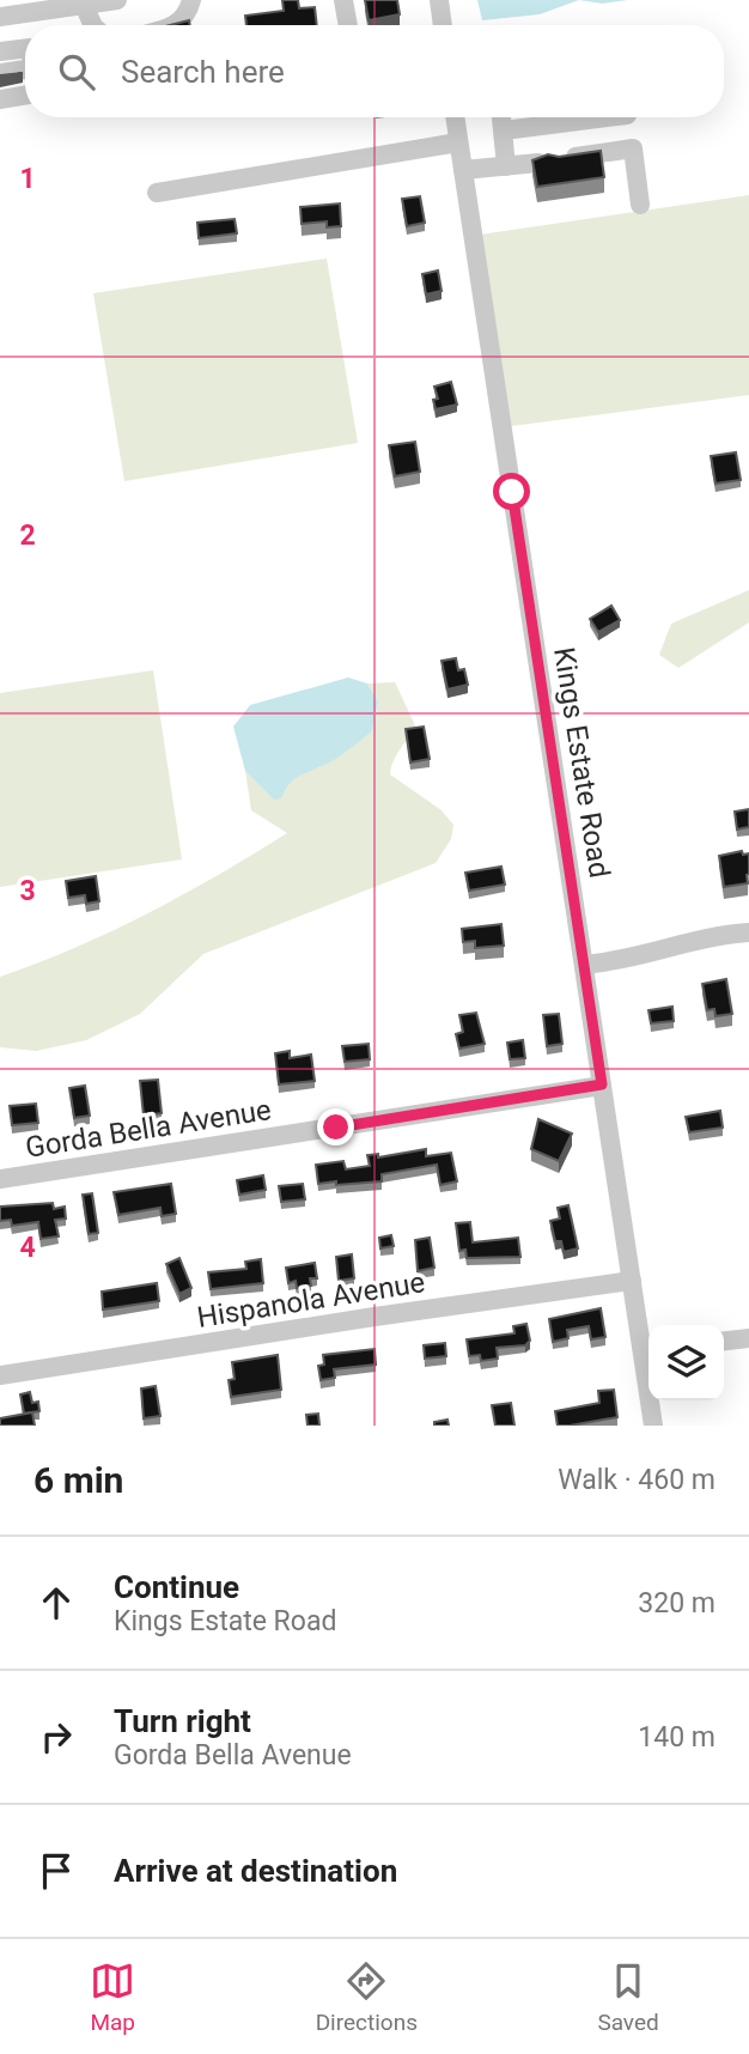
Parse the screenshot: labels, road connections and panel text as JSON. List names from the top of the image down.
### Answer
{
  "streets": {
    "street": ["Kings Estate Road", "Gorda Bella Avenue", "Hispanola Avenue"]
  },
  "crossings": [
    ["Kings Estate Road", "Gorda Bella Avenue"],
    ["Kings Estate Road", "Hispanola Avenue"]
  ],
  "page": {
    "search": "Search here",
    "heading": ["6 min", "Walk · 460 m"],
    "list": [
      ["Continue", "Kings Estate Road", "320 m"],
      ["Turn right", "Gorda Bella Avenue", "140 m"],
      "Arrive at destination"
    ],
    "nav": ["Map", "Directions", "Saved"]
  },
  "grid": {
    "rows": [
      "1",
      "2",
      "3",
      "4"
    ]
  }
}
